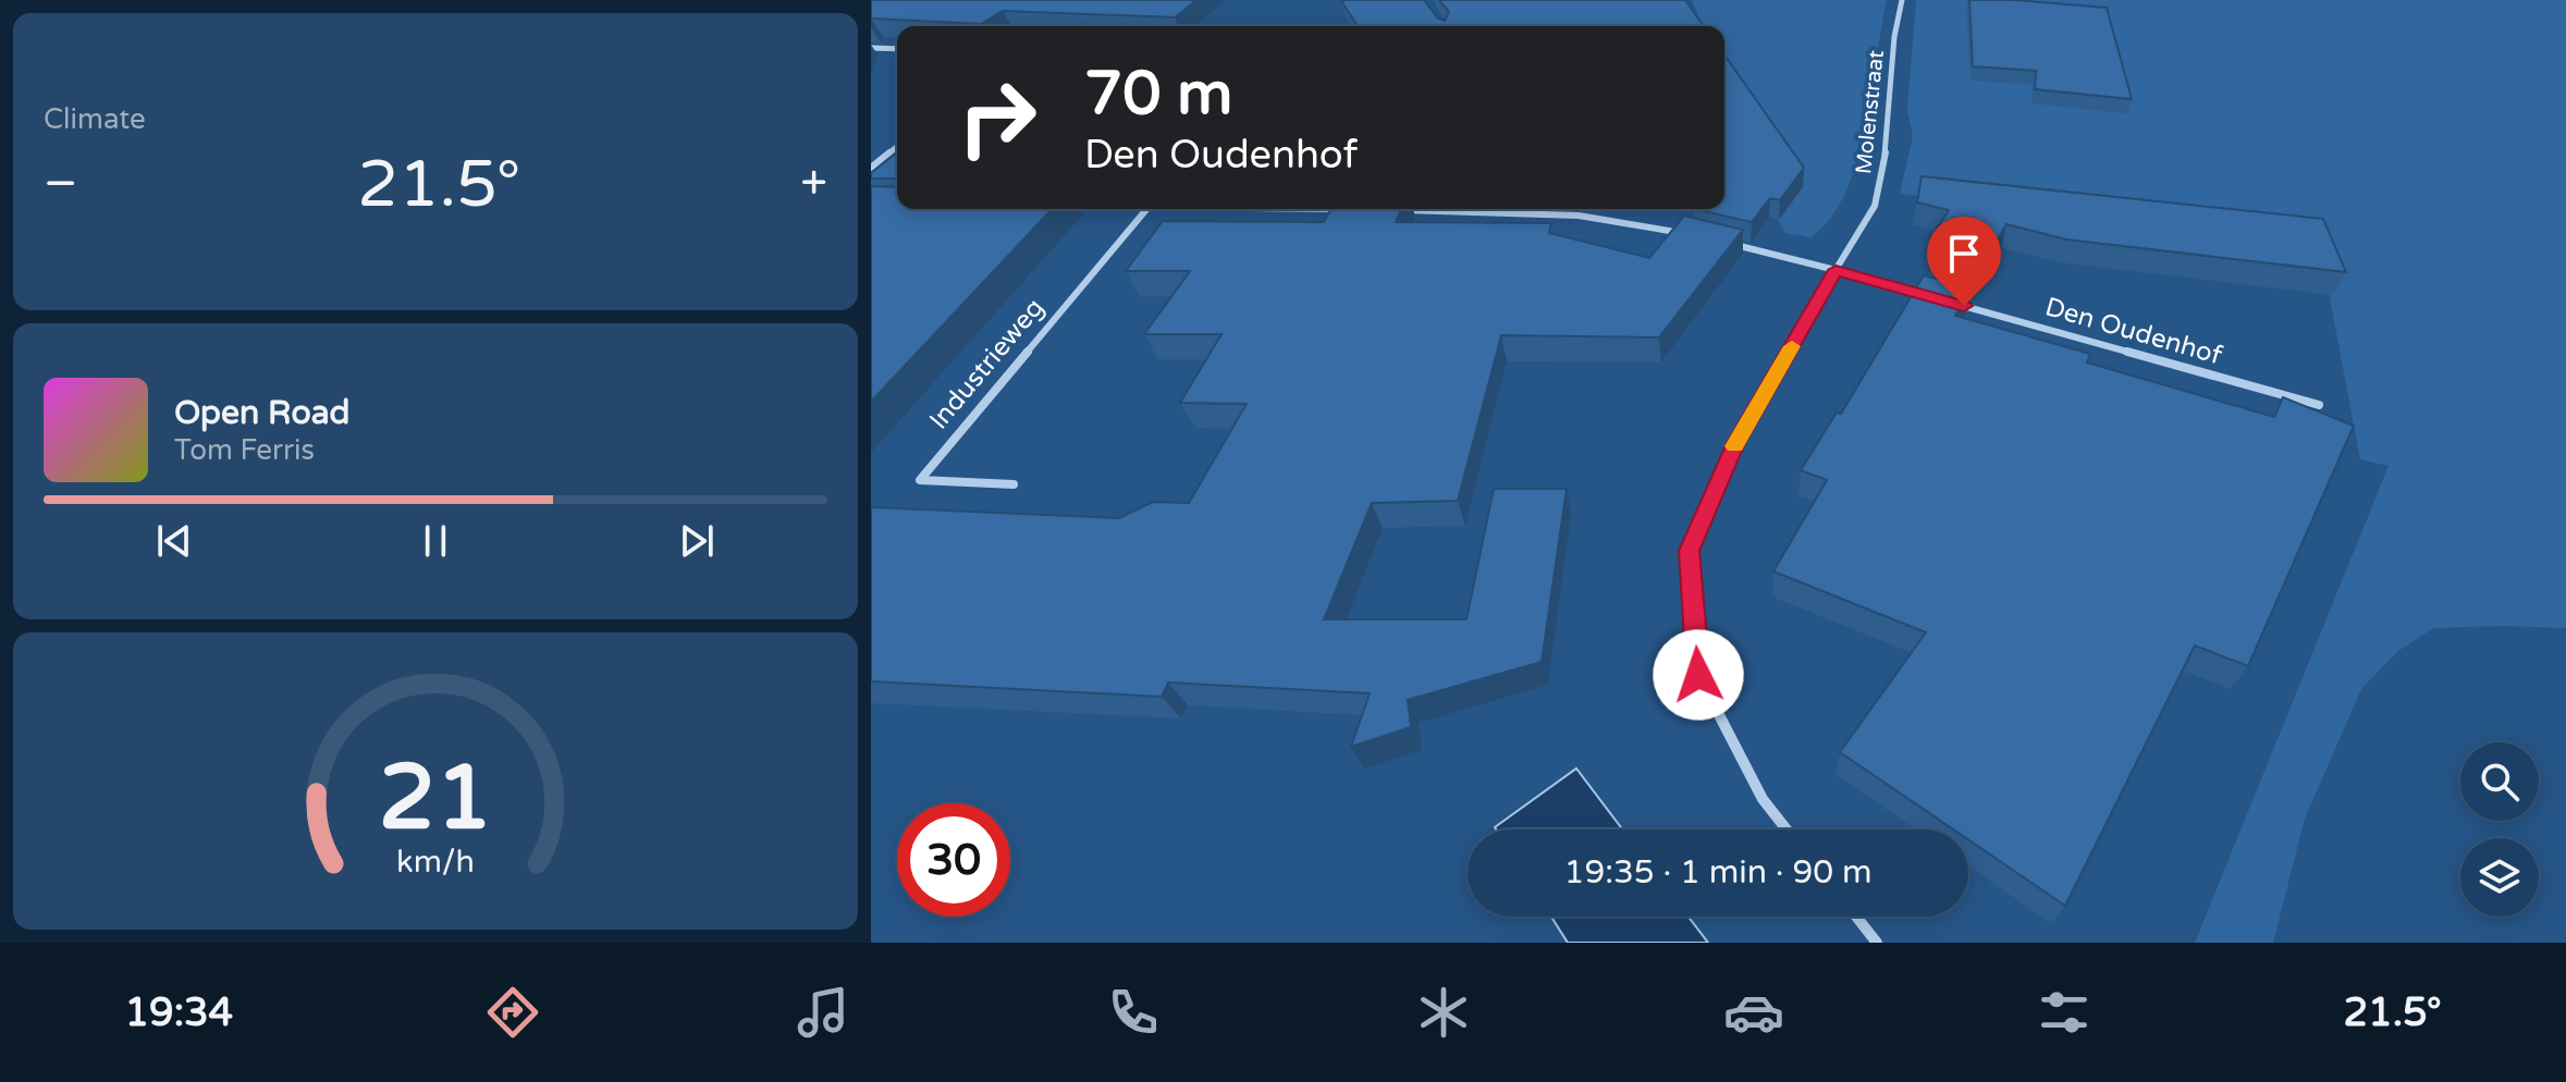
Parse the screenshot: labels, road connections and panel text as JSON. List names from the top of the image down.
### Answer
{
  "streets": {
    "street": ["Molenstraat", "Den Oudenhof", "Industrieweg"]
  },
  "page": {
    "tile": "Climate",
    "turn": ["70 m", "Den Oudenhof"],
    "heat": ["−", "21.5°", "+"],
    "song": ["Open Road", "Tom Ferris"],
    "limit": "30",
    "trip": "19:35 · 1 min · 90 m",
    "tabs": ["19:34", "21.5°"],
    "gauge": ["21", "km/h"]
  }
}
